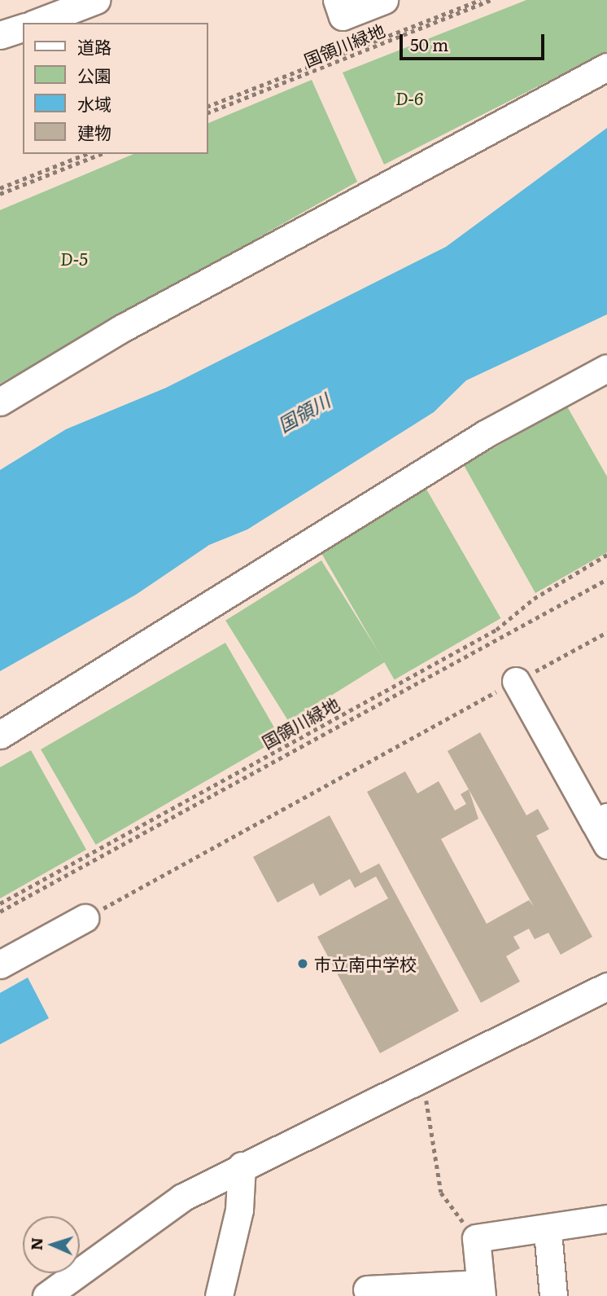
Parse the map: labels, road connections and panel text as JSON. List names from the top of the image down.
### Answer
{
  "streets": {
    "path": ["国領川緑地"]
  },
  "water": ["国領川"],
  "parks": ["D-6", "D-5"],
  "places": ["市立南中学校"],
  "legend": [
    "道路",
    "公園",
    "水域",
    "建物"
  ],
  "scale_bar": "50 m",
  "north": "left"
}
